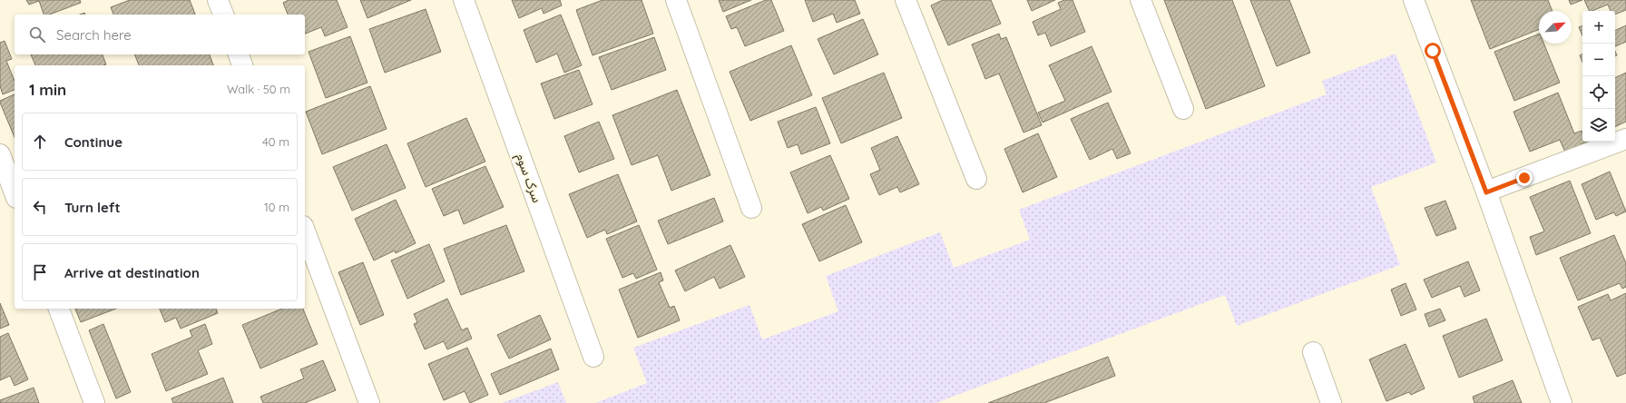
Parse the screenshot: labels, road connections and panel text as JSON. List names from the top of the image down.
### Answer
{
  "streets": {
    "street": ["سرک سوم"]
  },
  "north": "top right",
  "page": {
    "map_buttons": ["+", "−"],
    "search": "Search here",
    "heading": ["1 min", "Walk · 50 m"],
    "list": [
      ["Continue", "40 m"],
      ["Turn left", "10 m"],
      "Arrive at destination"
    ]
  }
}
